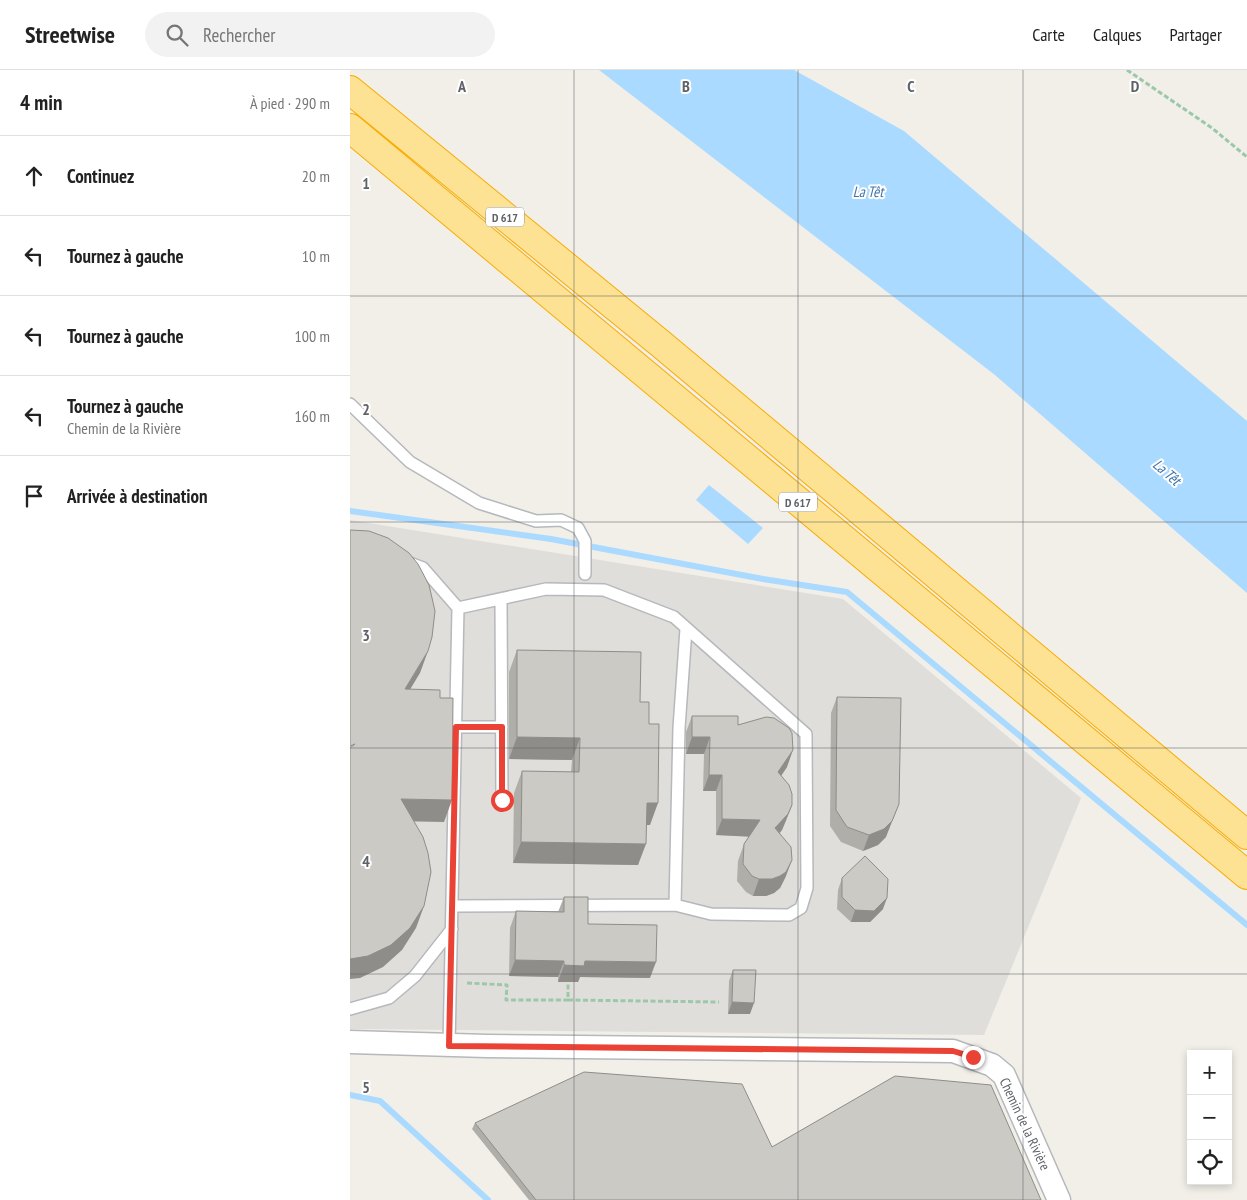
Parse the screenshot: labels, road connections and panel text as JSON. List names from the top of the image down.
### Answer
{
  "streets": {
    "highway": ["D 617"],
    "street": ["Chemin de la Rivière"]
  },
  "water": ["La Têt"],
  "page": {
    "header": "Streetwise",
    "search": "Rechercher",
    "nav": ["Carte", "Calques", "Partager"],
    "heading": ["4 min", "À pied · 290 m"],
    "list": [
      ["Continuez", "20 m"],
      ["Tournez à gauche", "10 m"],
      ["Tournez à gauche", "100 m"],
      ["Tournez à gauche", "Chemin de la Rivière", "160 m"],
      "Arrivée à destination"
    ],
    "map_buttons": ["+", "−"]
  },
  "grid": {
    "columns": [
      "A",
      "B",
      "C",
      "D"
    ],
    "rows": [
      "1",
      "2",
      "3",
      "4",
      "5"
    ]
  }
}
